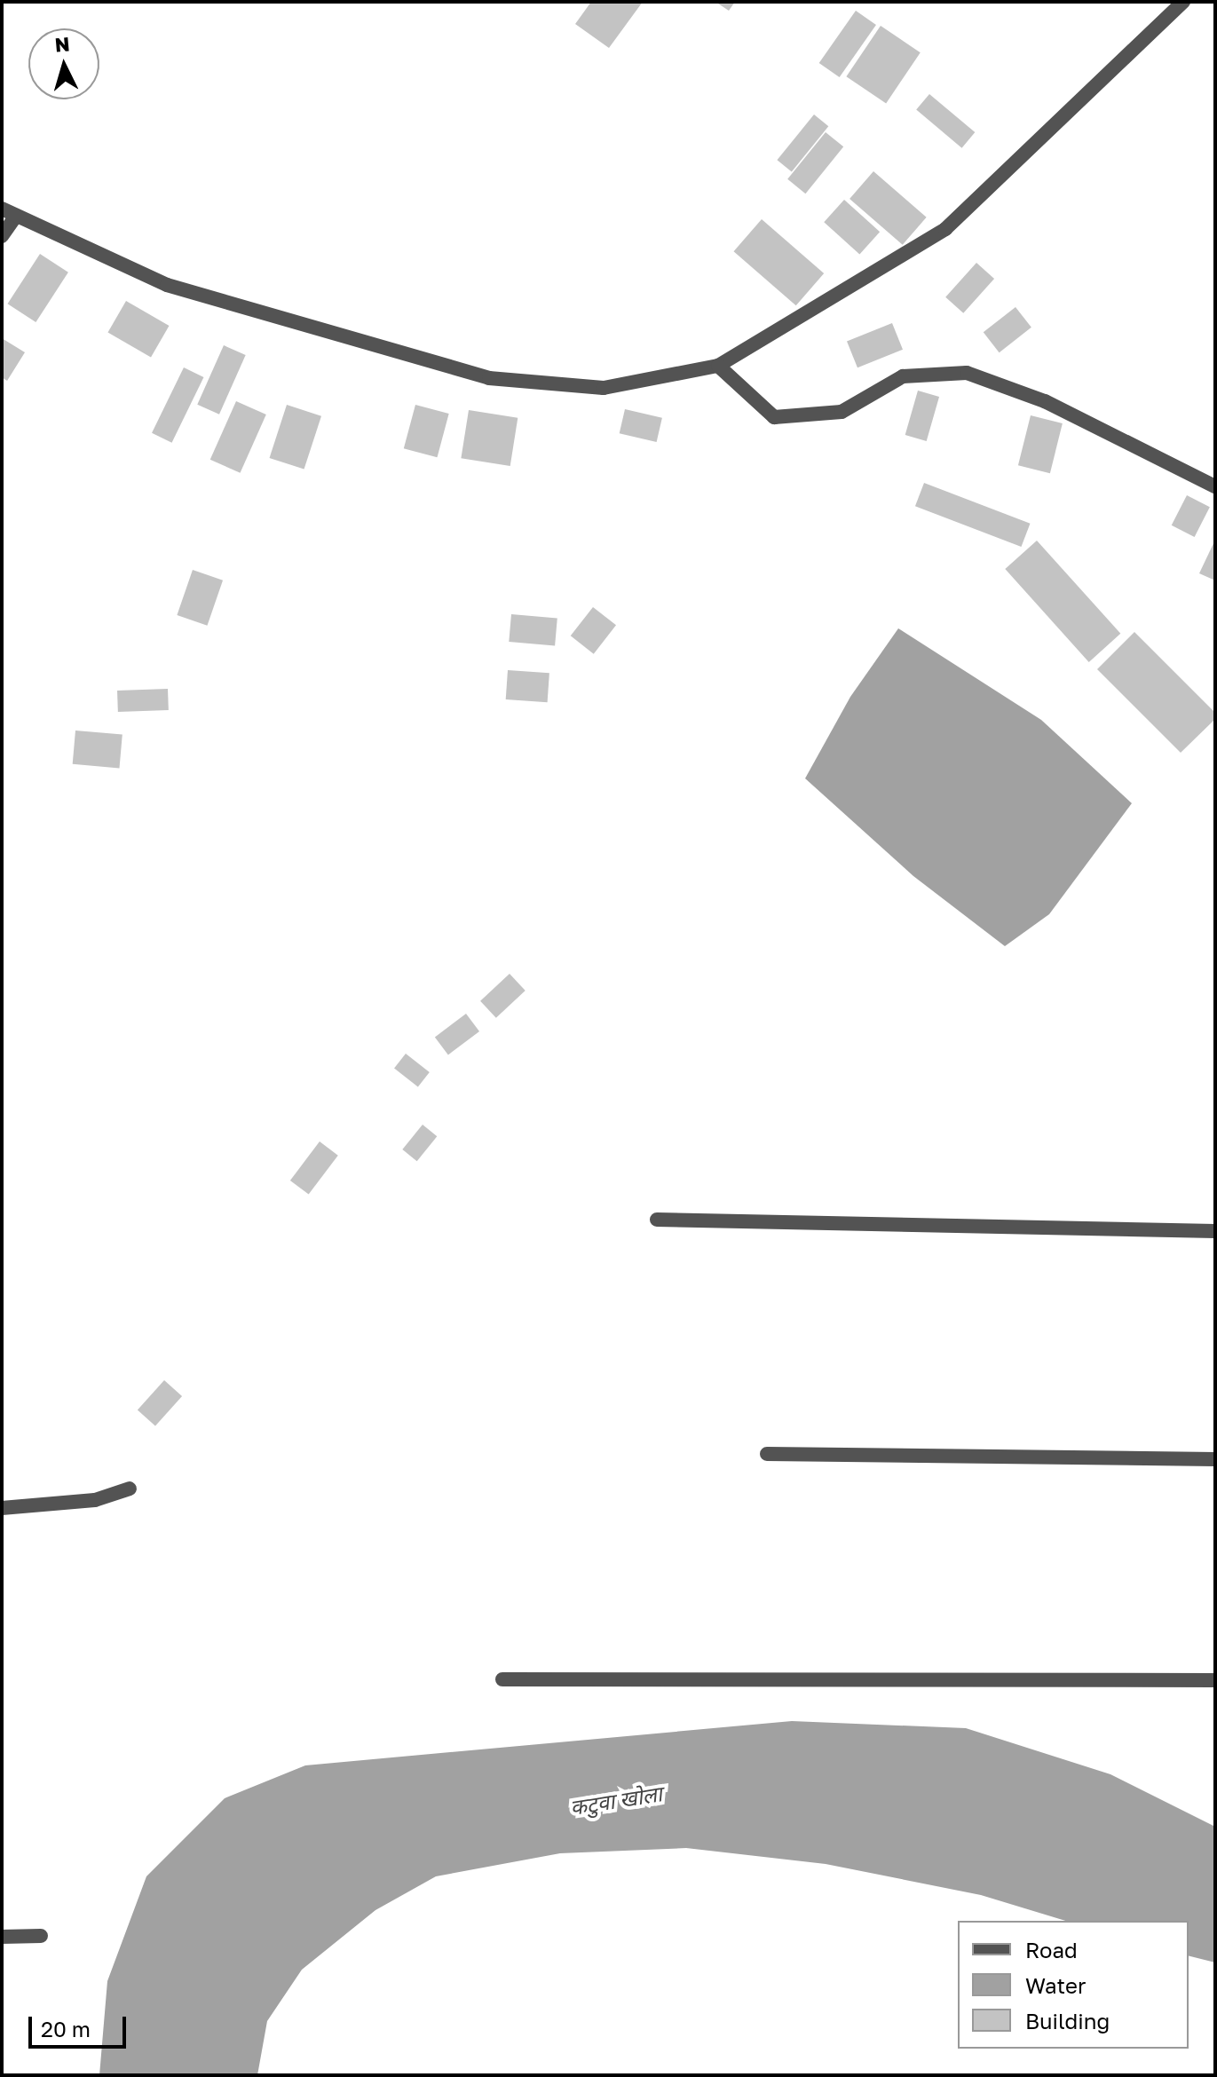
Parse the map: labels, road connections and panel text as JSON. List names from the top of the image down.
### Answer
{
  "water": ["कटुवा खोला"],
  "legend": ["Road", "Water", "Building"],
  "scale_bar": "20 m",
  "north": "top"
}
